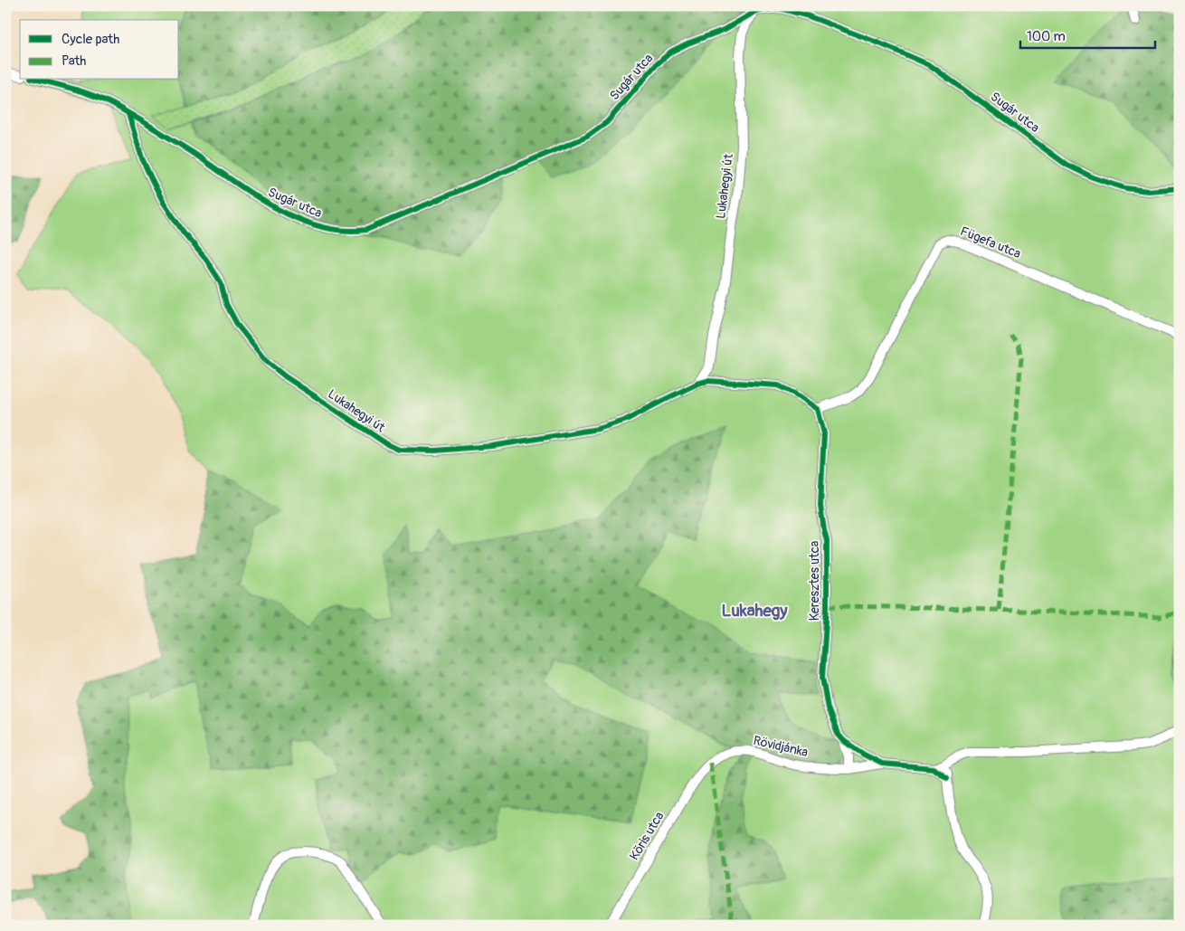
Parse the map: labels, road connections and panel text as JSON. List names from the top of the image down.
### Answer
{
  "streets": {
    "street": [
      "Sugár utca",
      "Lukahegyi út",
      "Fügefa utca",
      "Keresztes utca",
      "Rövidjánka",
      "Kőris utca"
    ]
  },
  "crossings": [
    ["Sugár utca", "Lukahegyi út"],
    ["Fügefa utca", "Keresztes utca"],
    ["Keresztes utca", "Rövidjánka"],
    ["Rövidjánka", "Kőris utca"]
  ],
  "districts": ["Lukahegy"],
  "legend": ["Cycle path", "Path"],
  "scale_bar": "100 m"
}
